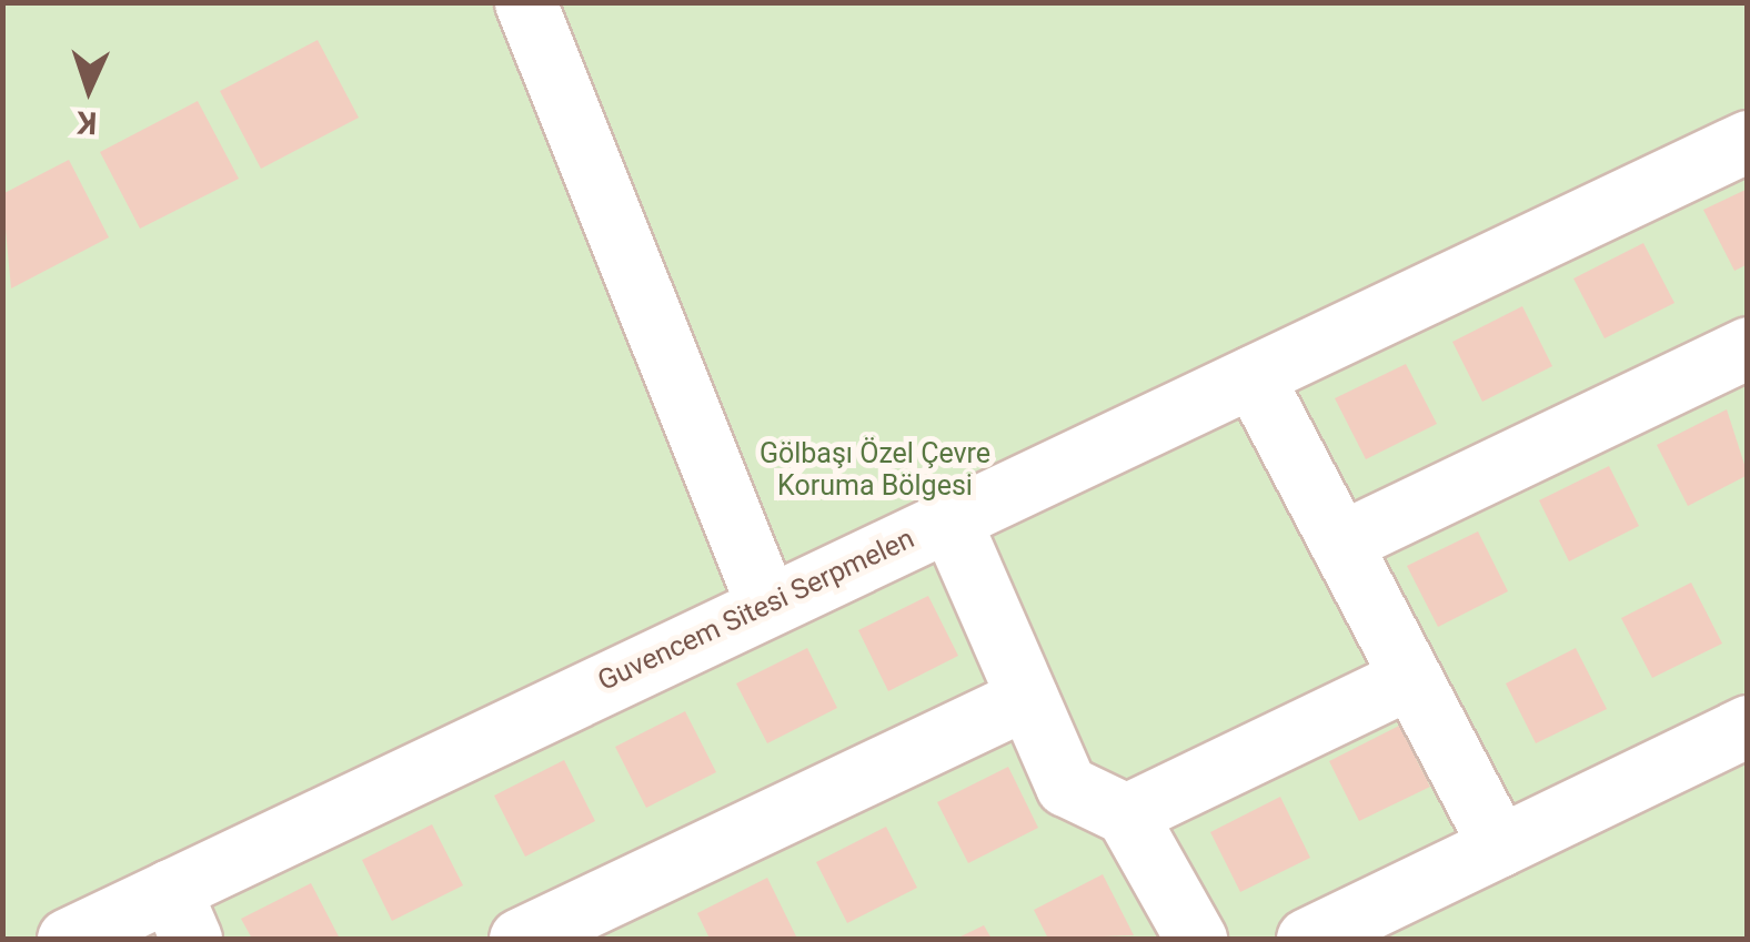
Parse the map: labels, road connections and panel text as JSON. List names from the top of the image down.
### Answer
{
  "streets": {
    "street": ["Guvencem Sitesi Serpmelen"]
  },
  "parks": ["Gölbaşı Özel Çevre Koruma Bölgesi"],
  "north": "bottom"
}
